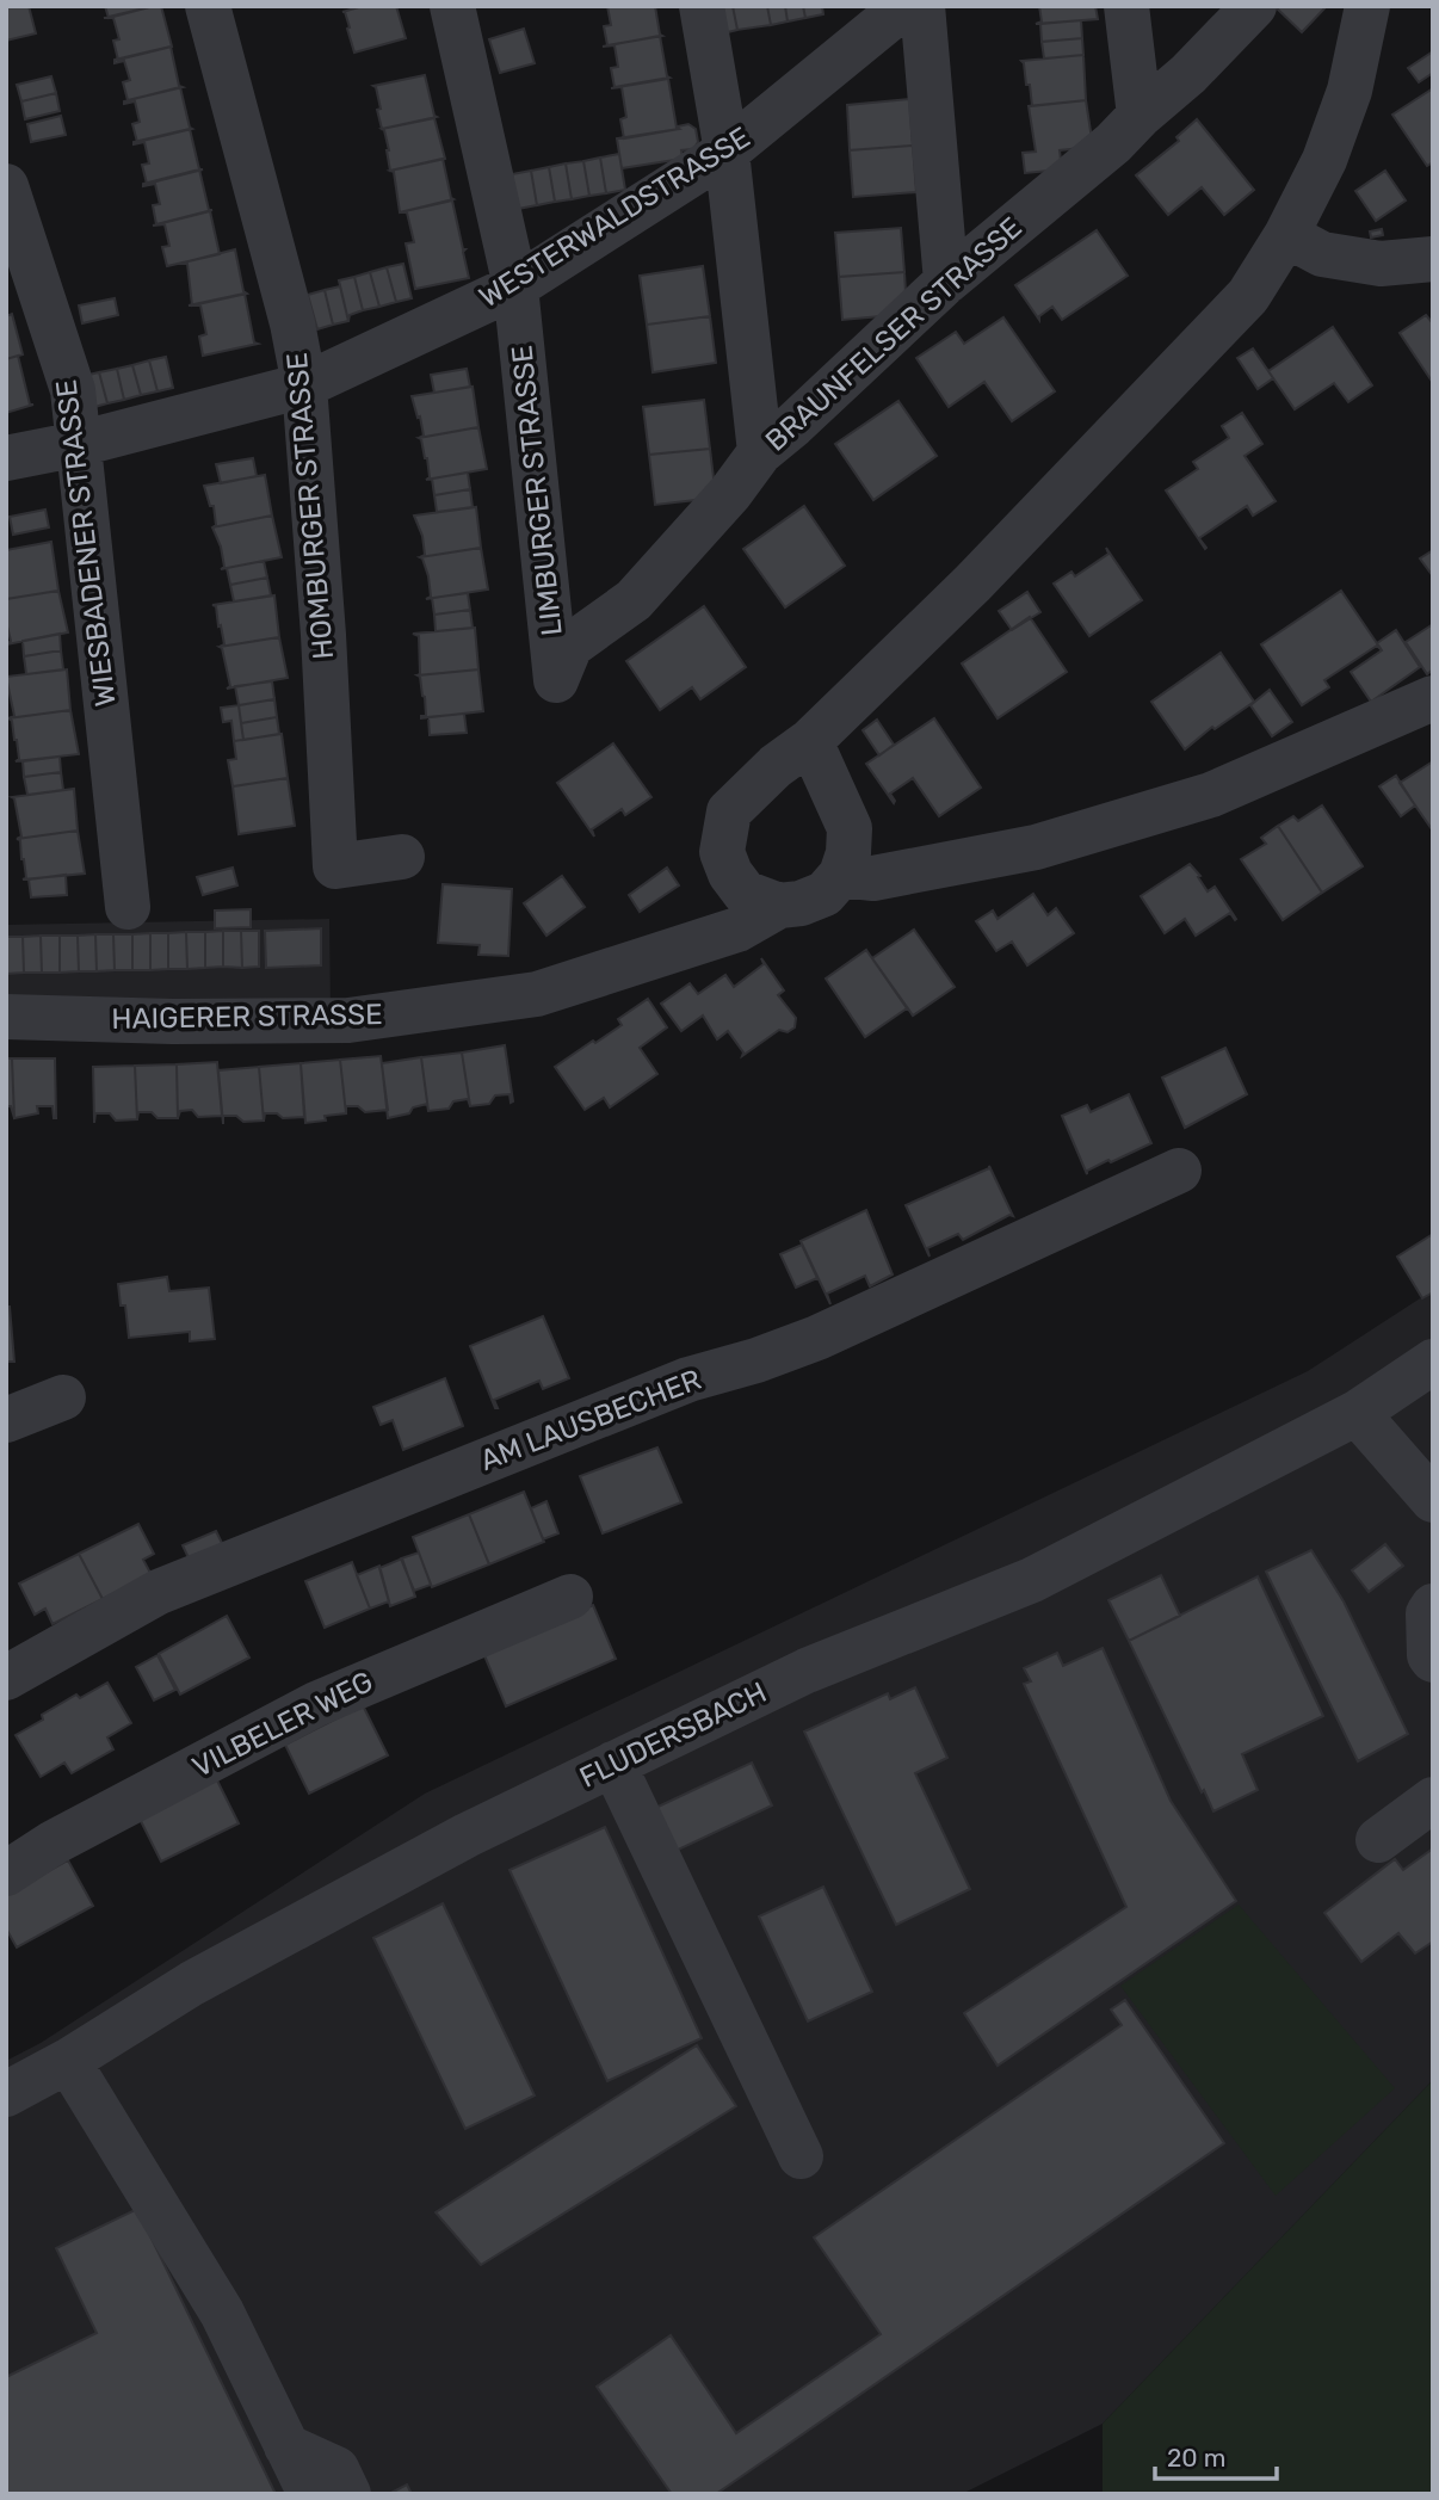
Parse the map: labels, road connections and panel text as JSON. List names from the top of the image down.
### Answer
{
  "streets": {
    "street": [
      "WESTERWALDSTRASSE",
      "BRAUNFELSER STRASSE",
      "LIMBURGER STRASSE",
      "HOMBURGER STRASSE",
      "WIESBADENER STRASSE",
      "HAIGERER STRASSE",
      "AM LAUSBECHER",
      "VILBELER WEG",
      "FLUDERSBACH"
    ]
  },
  "crossings": [
    ["WESTERWALDSTRASSE", "LIMBURGER STRASSE"],
    ["WESTERWALDSTRASSE", "HOMBURGER STRASSE"],
    ["WESTERWALDSTRASSE", "WIESBADENER STRASSE"],
    ["BRAUNFELSER STRASSE", "LIMBURGER STRASSE"]
  ],
  "scale_bar": "20 m"
}
